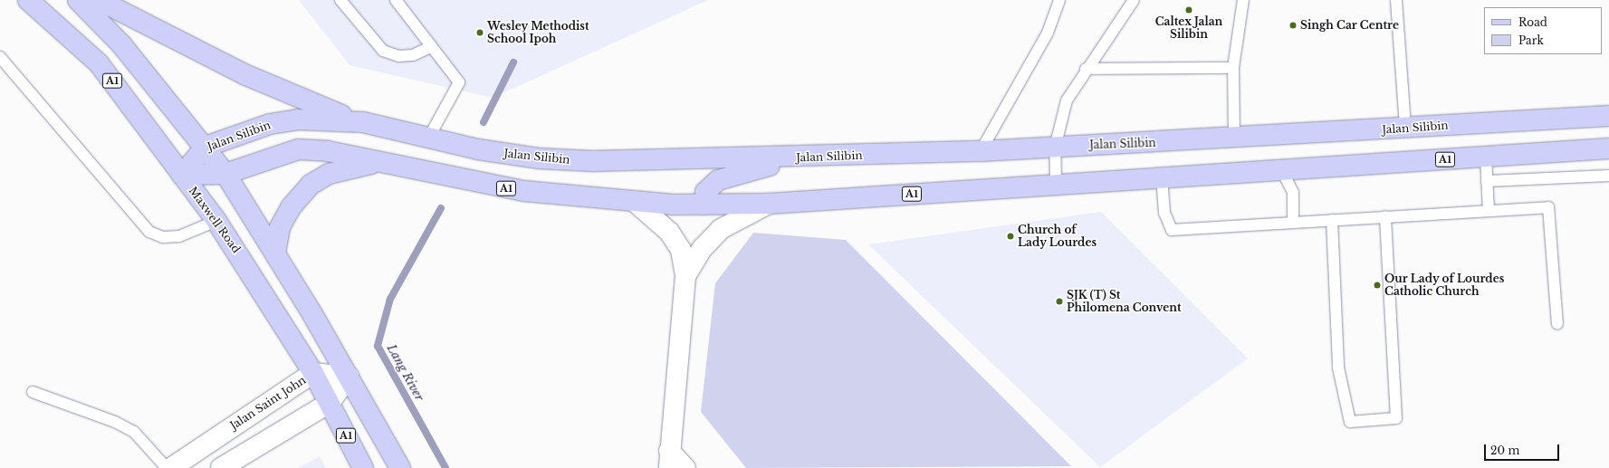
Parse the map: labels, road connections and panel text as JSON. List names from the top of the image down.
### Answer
{
  "streets": {
    "main road": ["A1", "Jalan Silibin", "Maxwell Road"],
    "street": ["Jalan Saint John"]
  },
  "crossings": [
    ["A1", "Jalan Silibin"],
    ["A1", "Maxwell Road"],
    ["A1", "Jalan Saint John"],
    ["Jalan Silibin", "Maxwell Road"],
    ["Maxwell Road", "Jalan Saint John"]
  ],
  "water": ["Lang River"],
  "places": [
    "Caltex Jalan Silibin",
    "Singh Car Centre",
    "Wesley Methodist School Ipoh",
    "Church of Lady Lourdes",
    "Our Lady of Lourdes Catholic Church",
    "SJK (T) St Philomena Convent"
  ],
  "legend": ["Road", "Park"],
  "scale_bar": "20 m"
}
